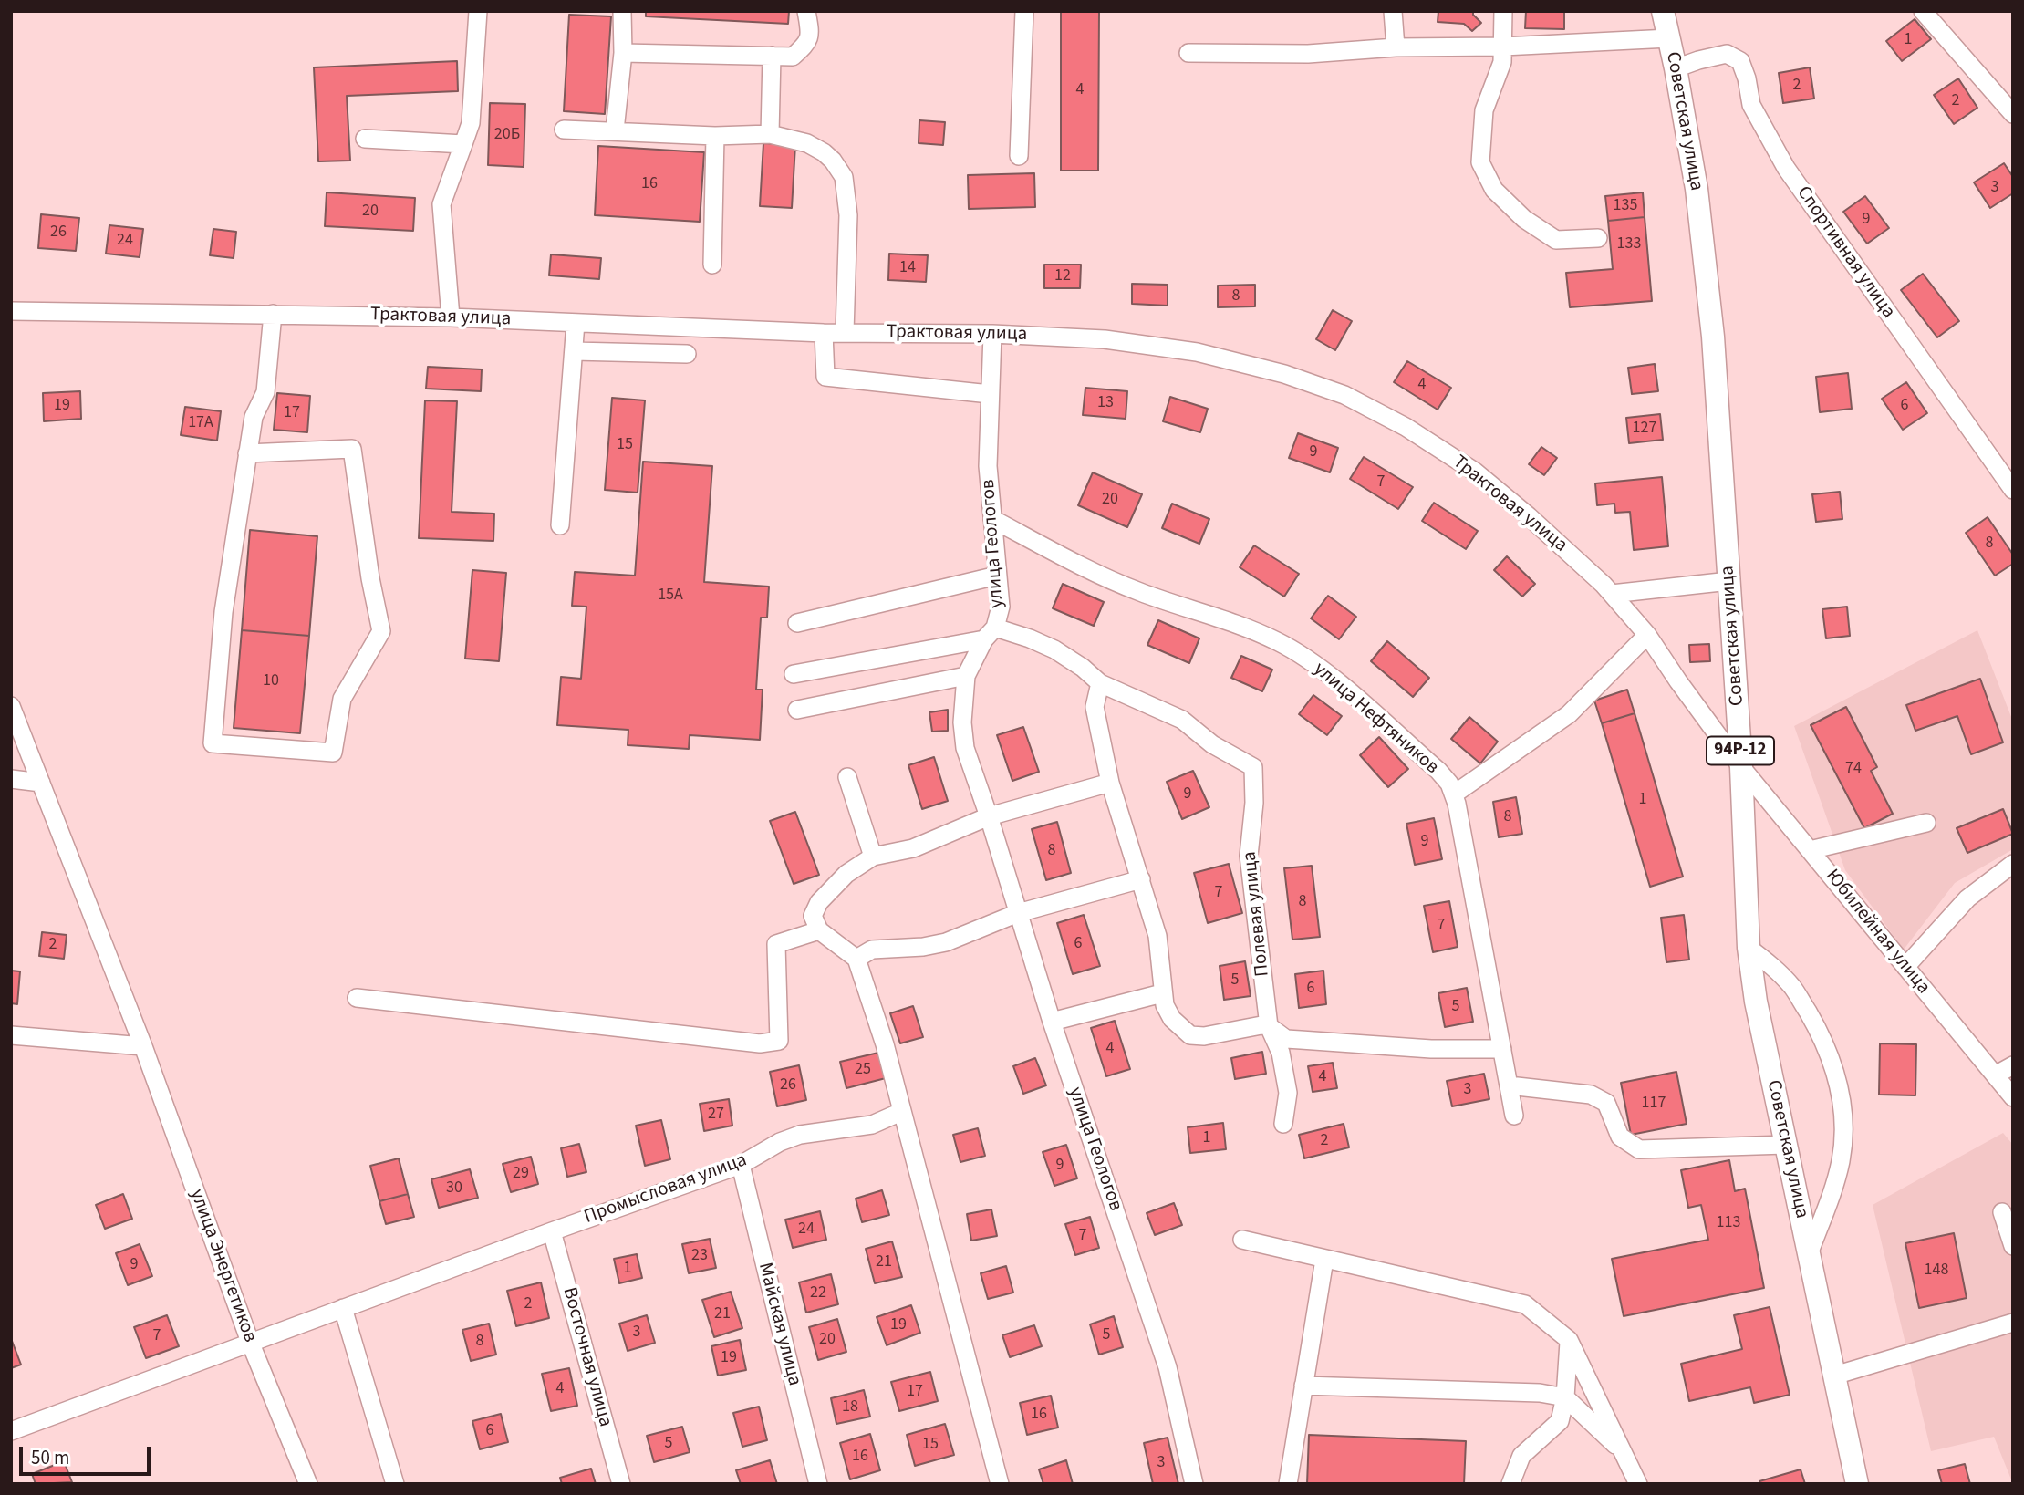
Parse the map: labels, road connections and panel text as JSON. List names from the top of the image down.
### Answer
{
  "streets": {
    "main road": ["Советская улица", "94Р-12"],
    "street": [
      "Спортивная улица",
      "Трактовая улица",
      "улица Геологов",
      "улица Нефтяников",
      "Полевая улица",
      "Юбилейная улица",
      "Промысловая улица",
      "улица Энергетиков",
      "Майская улица",
      "Восточная улица"
    ]
  },
  "crossings": [
    ["Советская улица", "Спортивная улица"],
    ["Советская улица", "Трактовая улица"],
    ["Советская улица", "Юбилейная улица"],
    ["Трактовая улица", "улица Геологов"],
    ["Трактовая улица", "Юбилейная улица"],
    ["улица Геологов", "улица Нефтяников"],
    ["улица Геологов", "Полевая улица"],
    ["Промысловая улица", "улица Энергетиков"],
    ["Промысловая улица", "Майская улица"],
    ["Промысловая улица", "Восточная улица"]
  ],
  "house_numbers": [
    "1",
    "2",
    "4",
    "2",
    "20Б",
    "16",
    "3",
    "135",
    "20",
    "9",
    "26",
    "24",
    "133",
    "14",
    "12",
    "8",
    "4",
    "13",
    "19",
    "6",
    "17",
    "17А",
    "127",
    "15",
    "9",
    "7",
    "20",
    "8",
    "15А",
    "10",
    "74",
    "9",
    "1",
    "8",
    "9",
    "8",
    "7",
    "8",
    "7",
    "6",
    "2",
    "5",
    "6",
    "5",
    "4",
    "25",
    "4",
    "26",
    "3",
    "117",
    "27",
    "1",
    "2",
    "9",
    "29",
    "30",
    "113",
    "24",
    "7",
    "23",
    "21",
    "9",
    "1",
    "148",
    "22",
    "2",
    "21",
    "19",
    "3",
    "5",
    "7",
    "20",
    "8",
    "19",
    "4",
    "17",
    "18",
    "16",
    "6",
    "5",
    "15",
    "16",
    "3"
  ],
  "scale_bar": "50 m"
}
